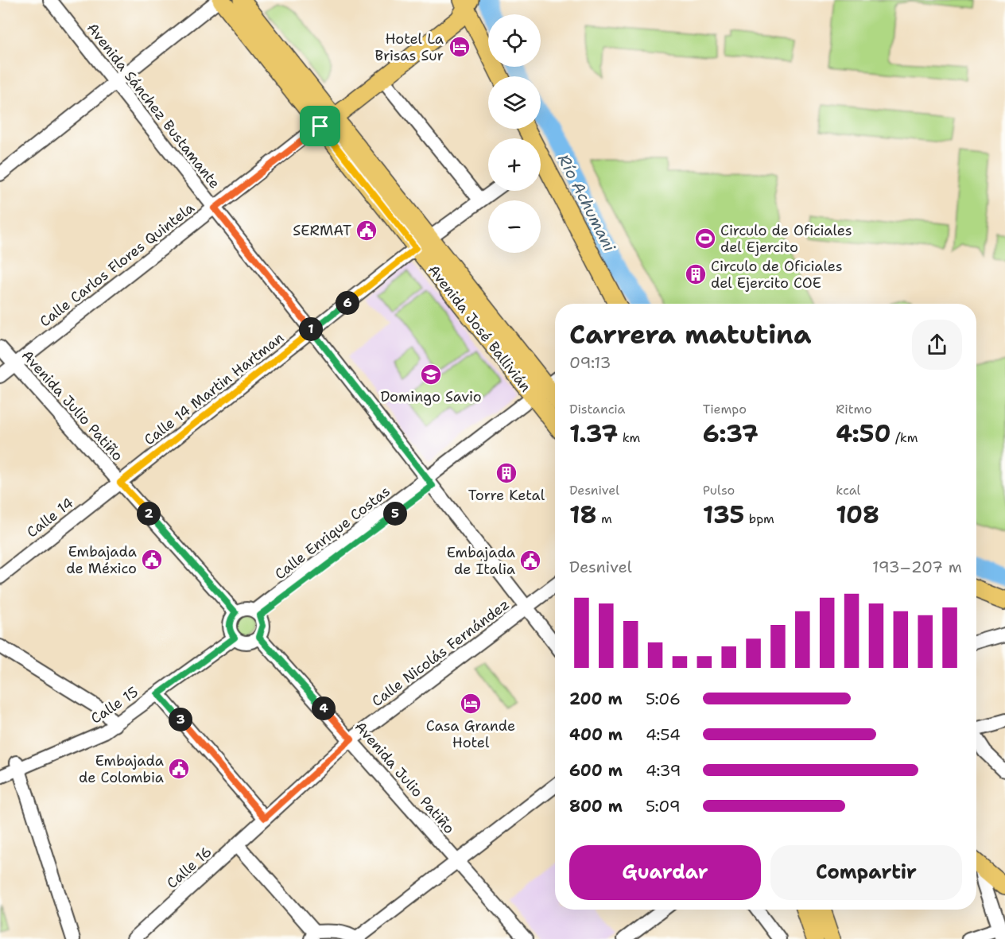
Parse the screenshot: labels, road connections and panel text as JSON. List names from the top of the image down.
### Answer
{
  "streets": {
    "main road": ["Avenida José Ballivián"],
    "street": [
      "Avenida Sánchez Bustamante",
      "Calle Carlos Flores Quintela",
      "Calle 14 Martin Hartman",
      "Avenida Julio Patiño",
      "Calle 14",
      "Calle Enrique Costas",
      "Calle Nicolás Fernández",
      "Calle 15",
      "Calle 16"
    ]
  },
  "crossings": [
    ["Avenida Sánchez Bustamante", "Calle Carlos Flores Quintela"],
    ["Avenida Sánchez Bustamante", "Calle 14 Martin Hartman"],
    ["Avenida Sánchez Bustamante", "Calle Enrique Costas"],
    ["Avenida Sánchez Bustamante", "Calle Nicolás Fernández"],
    ["Calle Carlos Flores Quintela", "Avenida José Ballivián"],
    ["Calle Carlos Flores Quintela", "Avenida Julio Patiño"],
    ["Avenida José Ballivián", "Calle 14 Martin Hartman"],
    ["Avenida José Ballivián", "Calle Enrique Costas"],
    ["Calle 14 Martin Hartman", "Avenida Julio Patiño"],
    ["Calle 14 Martin Hartman", "Calle 14"],
    ["Avenida Julio Patiño", "Calle 14"],
    ["Avenida Julio Patiño", "Calle Enrique Costas"],
    ["Avenida Julio Patiño", "Calle Nicolás Fernández"],
    ["Avenida Julio Patiño", "Calle 15"],
    ["Calle Enrique Costas", "Calle 15"],
    ["Calle Nicolás Fernández", "Calle 16"]
  ],
  "water": ["Río Achumani"],
  "places": {
    "hotel": ["Hotel La Brisas Sur", "Casa Grande Hotel"],
    "public building": [
      "SERMAT",
      "Embajada de México",
      "Embajada de Italia",
      "Embajada de Colombia"
    ],
    "sports": ["Circulo de Oficiales del Ejercito"],
    "building": ["Circulo de Oficiales del Ejercito COE", "Torre Ketal"],
    "school or university": ["Domingo Savio"]
  },
  "page": {
    "map_buttons": ["+", "−"],
    "pins": [
      "6",
      "1",
      "2",
      "5",
      "4",
      "3"
    ],
    "heading": ["Carrera matutina", "09:13"],
    "stats": [
      ["Distancia", "1.37 km"],
      ["Tiempo", "6:37"],
      ["Ritmo", "4:50 /km"],
      ["Desnivel", "18 m"],
      ["Pulso", "135 bpm"],
      ["kcal", "108"]
    ],
    "chart": ["Desnivel", "193–207 m"],
    "list": [
      {
        "name": "200 m",
        "note": "5:06"
      },
      {
        "name": "400 m",
        "note": "4:54"
      },
      {
        "name": "600 m",
        "note": "4:39"
      },
      {
        "name": "800 m",
        "note": "5:09"
      }
    ],
    "buttons": ["Guardar", "Compartir"]
  }
}
